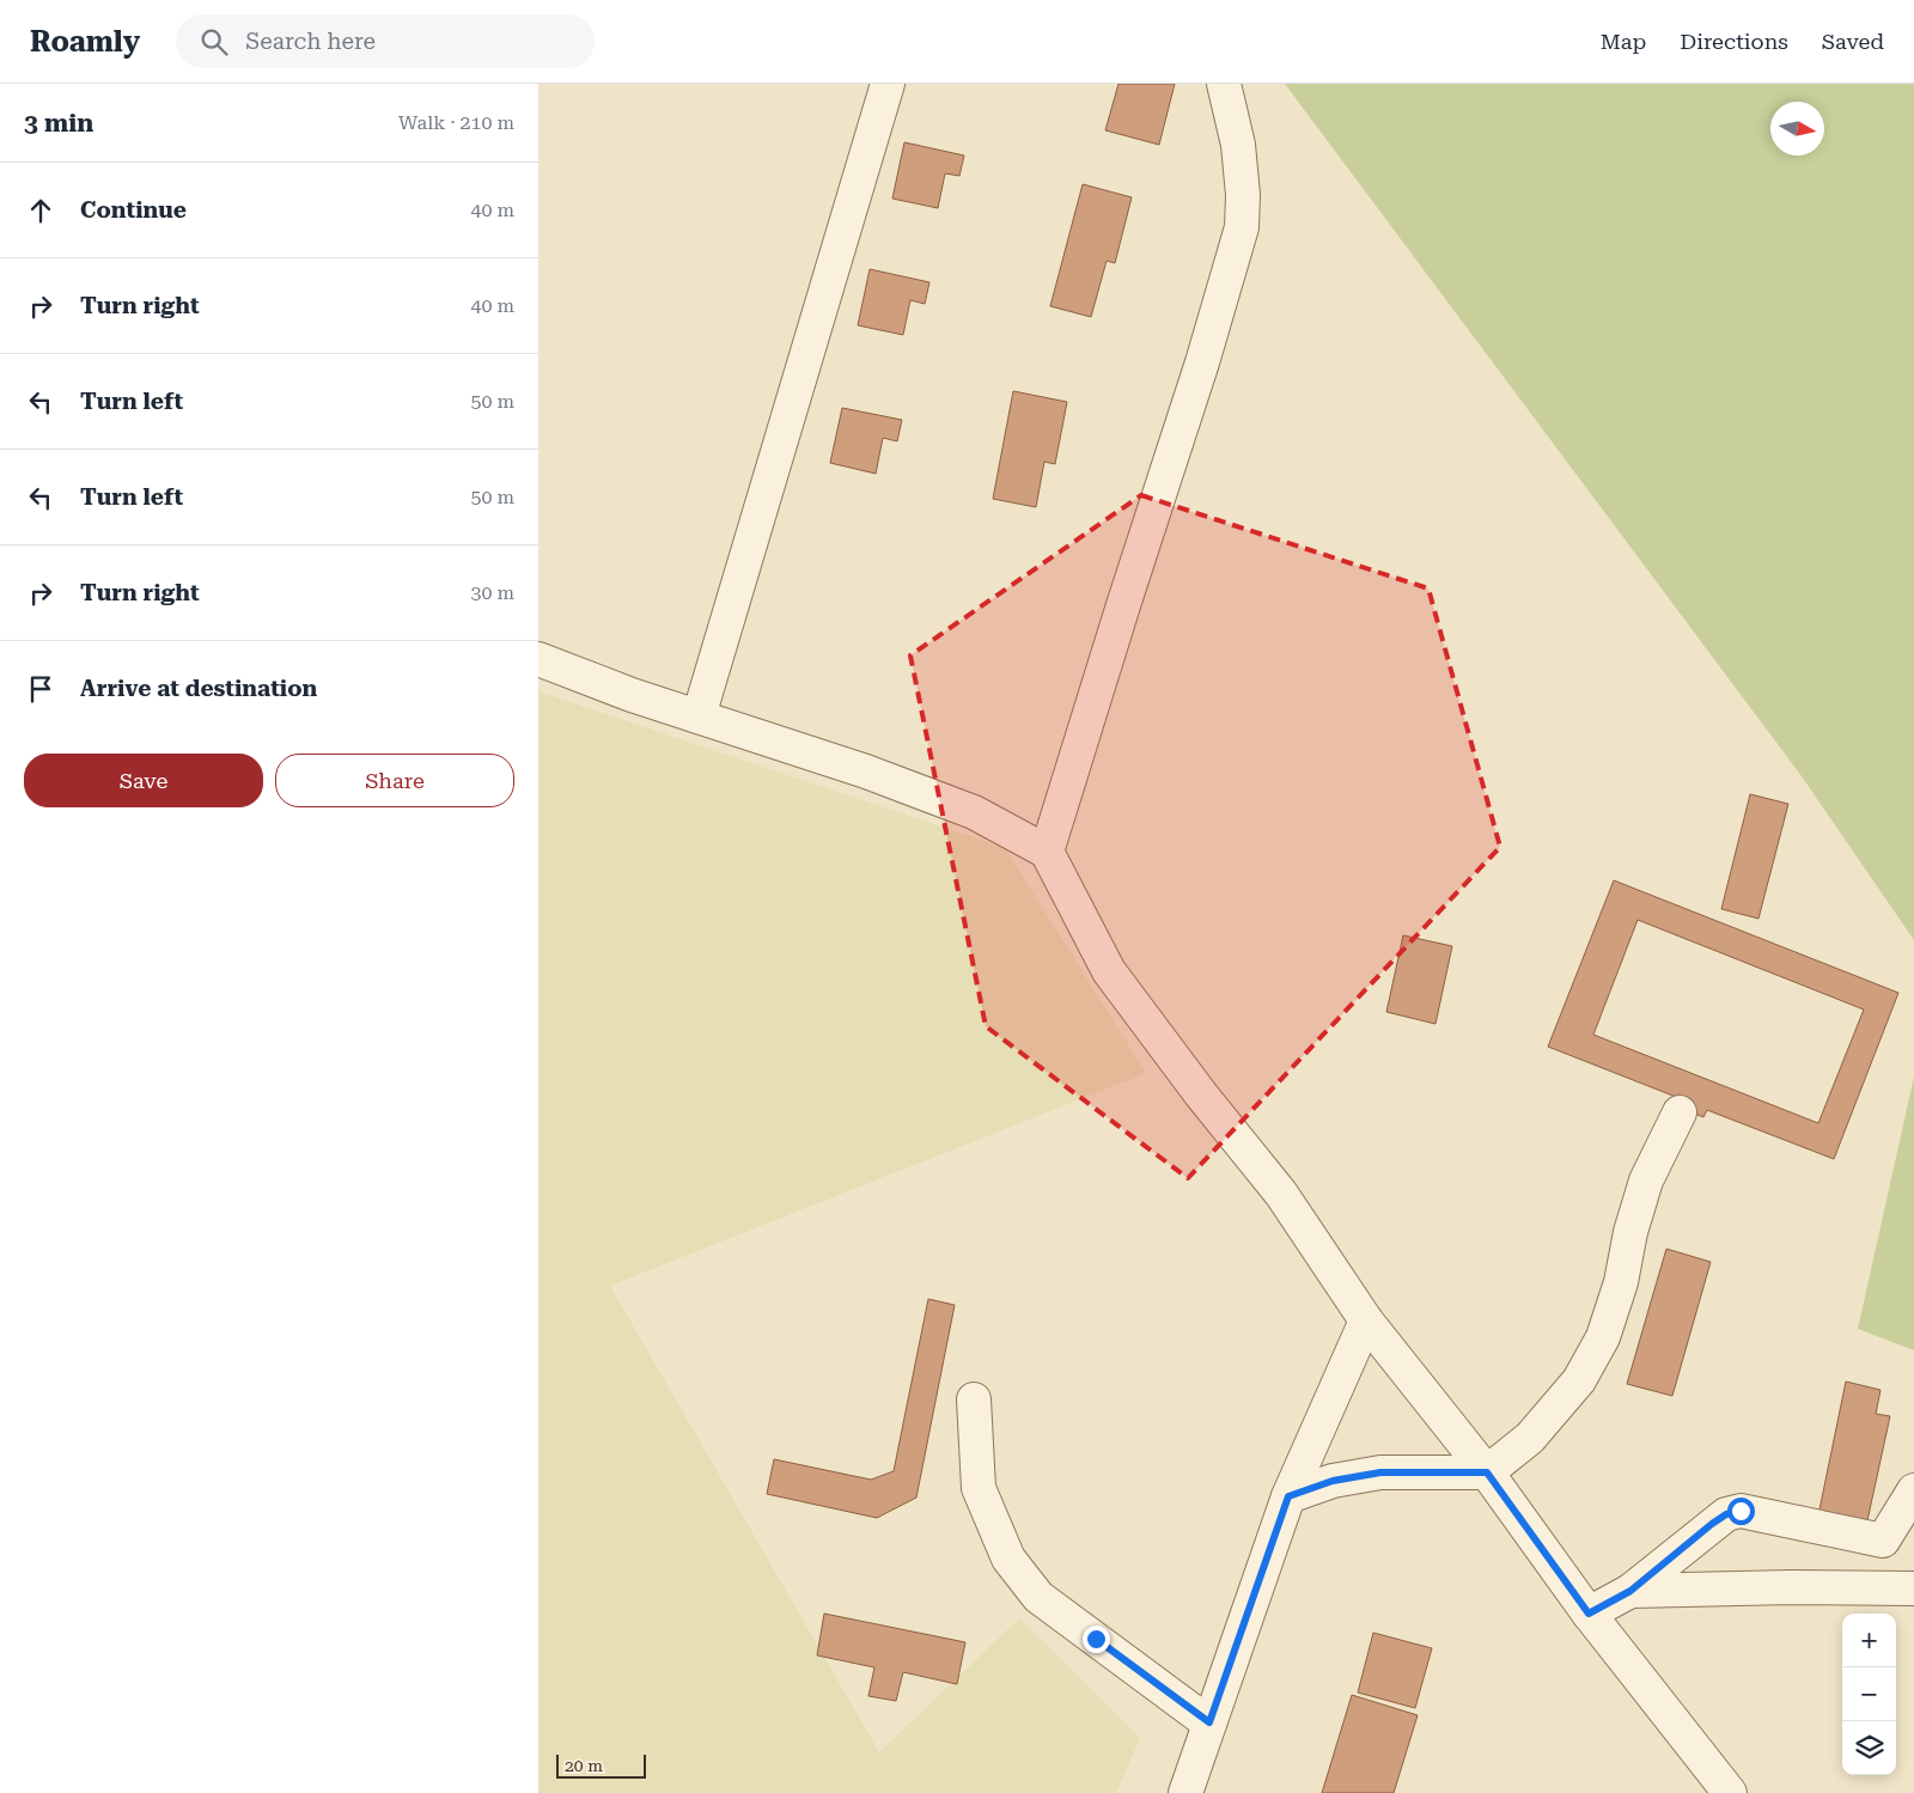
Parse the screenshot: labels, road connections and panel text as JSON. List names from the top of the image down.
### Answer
{
  "scale_bar": "20 m",
  "north": "right",
  "page": {
    "header": "Roamly",
    "search": "Search here",
    "nav": ["Map", "Directions", "Saved"],
    "heading": ["3 min", "Walk · 210 m"],
    "list": [
      ["Continue", "40 m"],
      ["Turn right", "40 m"],
      ["Turn left", "50 m"],
      ["Turn left", "50 m"],
      ["Turn right", "30 m"],
      "Arrive at destination"
    ],
    "buttons": ["Save", "Share"],
    "map_buttons": ["+", "−"],
    "scale": "20 m"
  }
}
